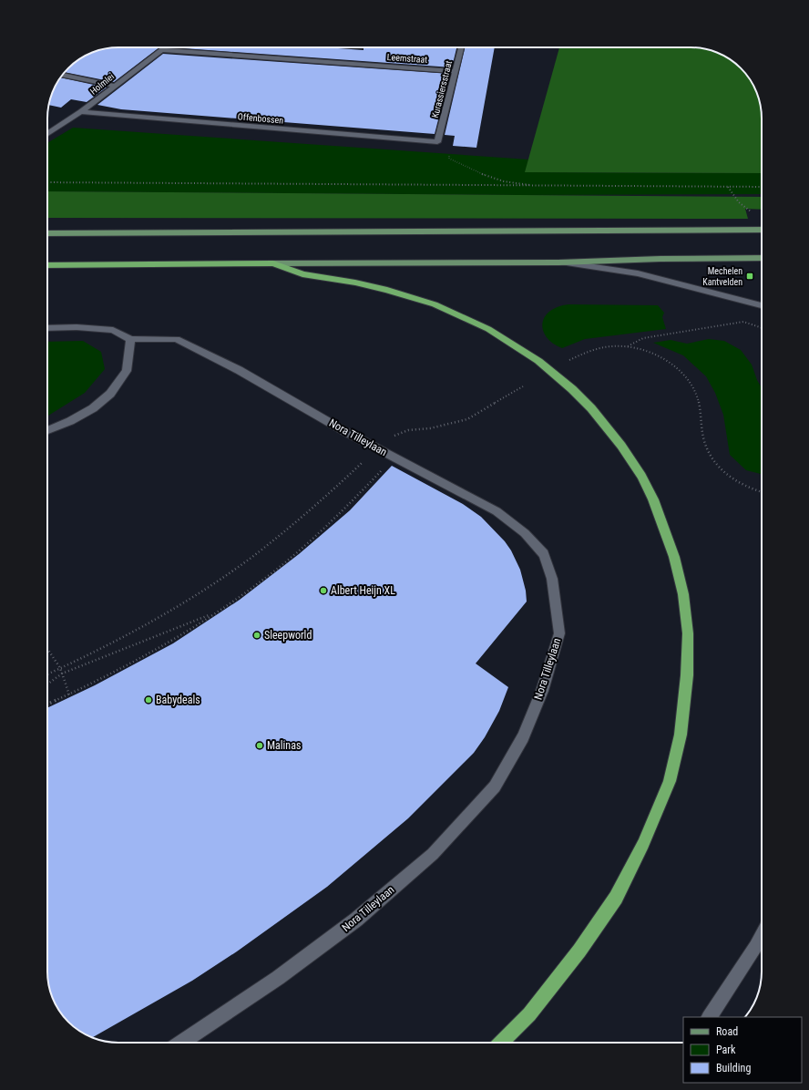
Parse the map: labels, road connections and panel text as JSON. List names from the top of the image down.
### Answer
{
  "streets": {
    "street": [
      "Leemstraat",
      "Holmlei",
      "Kurassiersstraat",
      "Offenbossen",
      "Nora Tilleylaan"
    ]
  },
  "crossings": [
    ["Leemstraat", "Holmlei"],
    ["Leemstraat", "Kurassiersstraat"],
    ["Holmlei", "Offenbossen"],
    ["Kurassiersstraat", "Offenbossen"]
  ],
  "places": {
    "transit": ["Mechelen Kantvelden"],
    "other": [
      "Albert Heijn XL",
      "Sleepworld",
      "Babydeals",
      "Malinas"
    ]
  },
  "legend": ["Road", "Park", "Building"]
}
